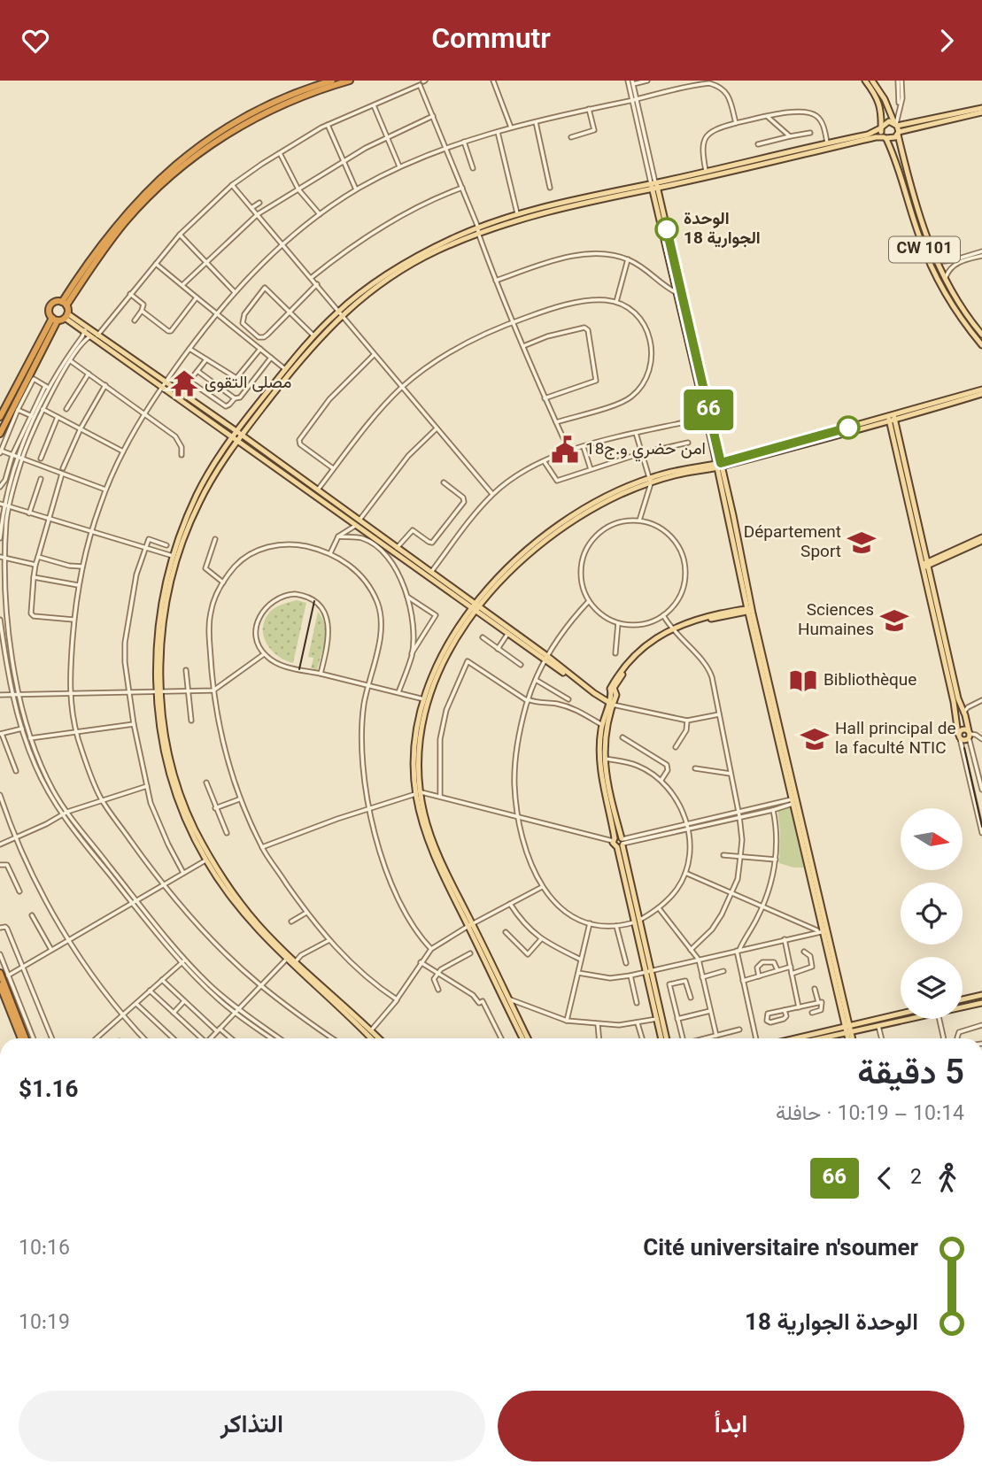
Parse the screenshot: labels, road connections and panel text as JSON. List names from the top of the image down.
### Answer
{
  "streets": {
    "main road": ["CW 101"]
  },
  "places": {
    "other": ["الوحدة الجوارية 18"],
    "temple": ["مصلى التقوى"],
    "public building": ["امن حضري و.ج18"],
    "school or university": ["Département Sport", "Sciences Humaines", "Hall principal de la faculté NTIC"],
    "library": ["Bibliothèque"]
  },
  "lines": ["bus line 66"],
  "north": "right",
  "page": {
    "header": "Commutr",
    "on_map": "66",
    "heading": ["5 دقيقة", "10:14 – 10:19 · حافلة", "$1.16"],
    "legs": ["2", "66"],
    "list": [
      {
        "name": "Cité universitaire n'soumer",
        "value": "10:16"
      },
      {
        "name": "الوحدة الجوارية 18",
        "value": "10:19"
      }
    ],
    "buttons": ["ابدأ", "التذاكر"]
  }
}
